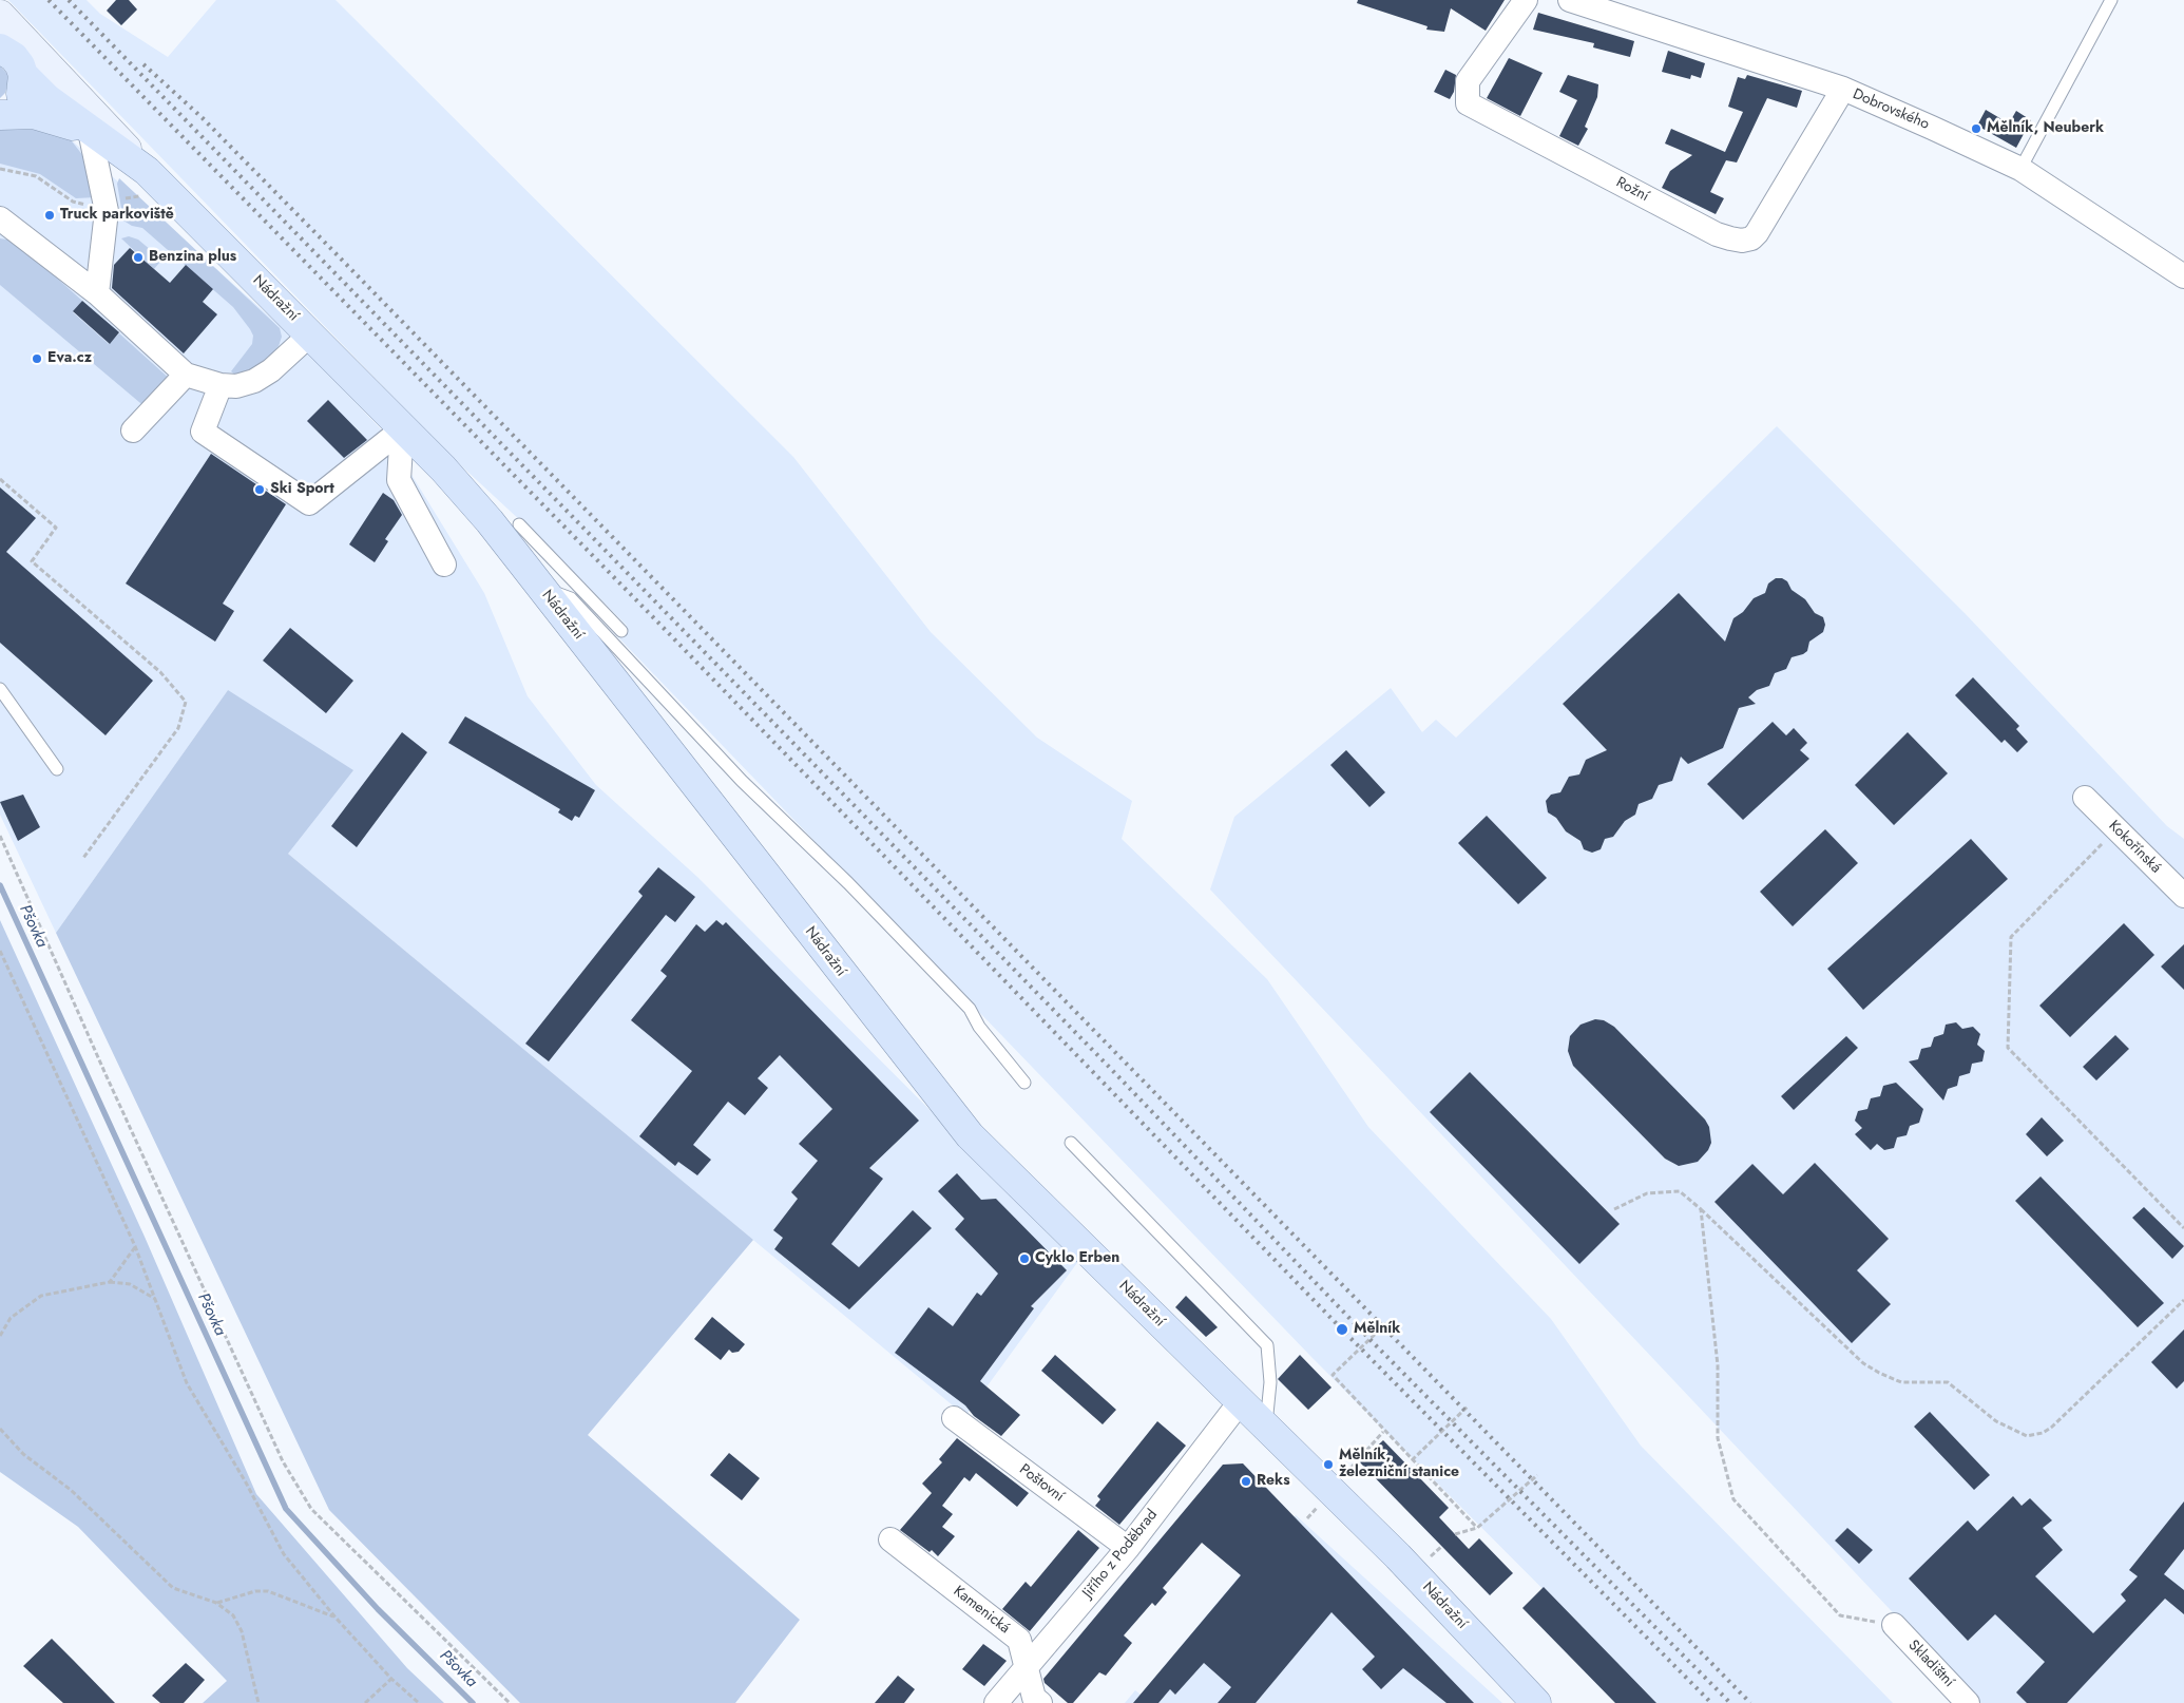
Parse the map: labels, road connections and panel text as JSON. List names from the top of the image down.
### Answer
{
  "streets": {
    "main road": ["Nádražní"],
    "street": [
      "Dobrovského",
      "Rožní",
      "Kokořínská",
      "Poštovní",
      "Jiřího z Poděbrad",
      "Kamenická",
      "Skladištní"
    ]
  },
  "crossings": [
    ["Dobrovského", "Rožní"],
    ["Nádražní", "Jiřího z Poděbrad"],
    ["Poštovní", "Jiřího z Poděbrad"],
    ["Jiřího z Poděbrad", "Kamenická"]
  ],
  "water": ["Pšovka"],
  "places": [
    "Mělník, Neuberk",
    "Truck parkoviště",
    "Benzina plus",
    "Eva.cz",
    "Ski Sport",
    "Cyklo Erben",
    "Mělník",
    "Mělník, železniční stanice",
    "Reks"
  ]
}
